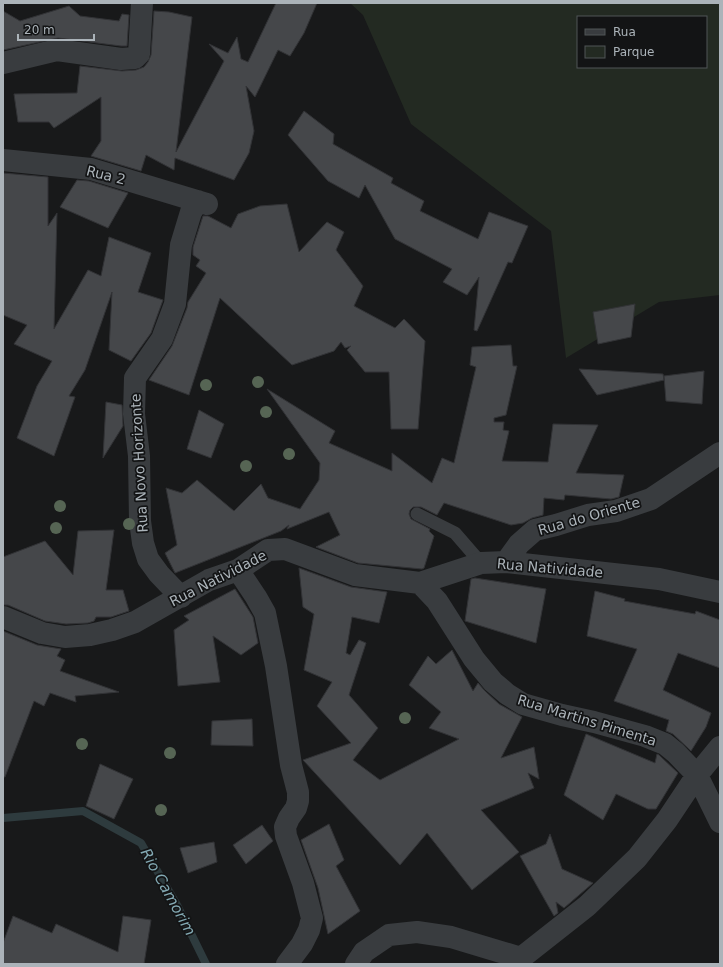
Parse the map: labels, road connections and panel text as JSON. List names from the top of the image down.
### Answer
{
  "streets": {
    "street": [
      "Rua 2",
      "Rua Novo Horizonte",
      "Rua do Oriente",
      "Rua Natividade",
      "Rua Martins Pimenta"
    ]
  },
  "crossings": [
    ["Rua 2", "Rua Novo Horizonte"],
    ["Rua Novo Horizonte", "Rua Natividade"],
    ["Rua do Oriente", "Rua Natividade"],
    ["Rua Natividade", "Rua Martins Pimenta"]
  ],
  "water": ["Rio Camorim"],
  "legend": ["Rua", "Parque"],
  "scale_bar": "20 m"
}
